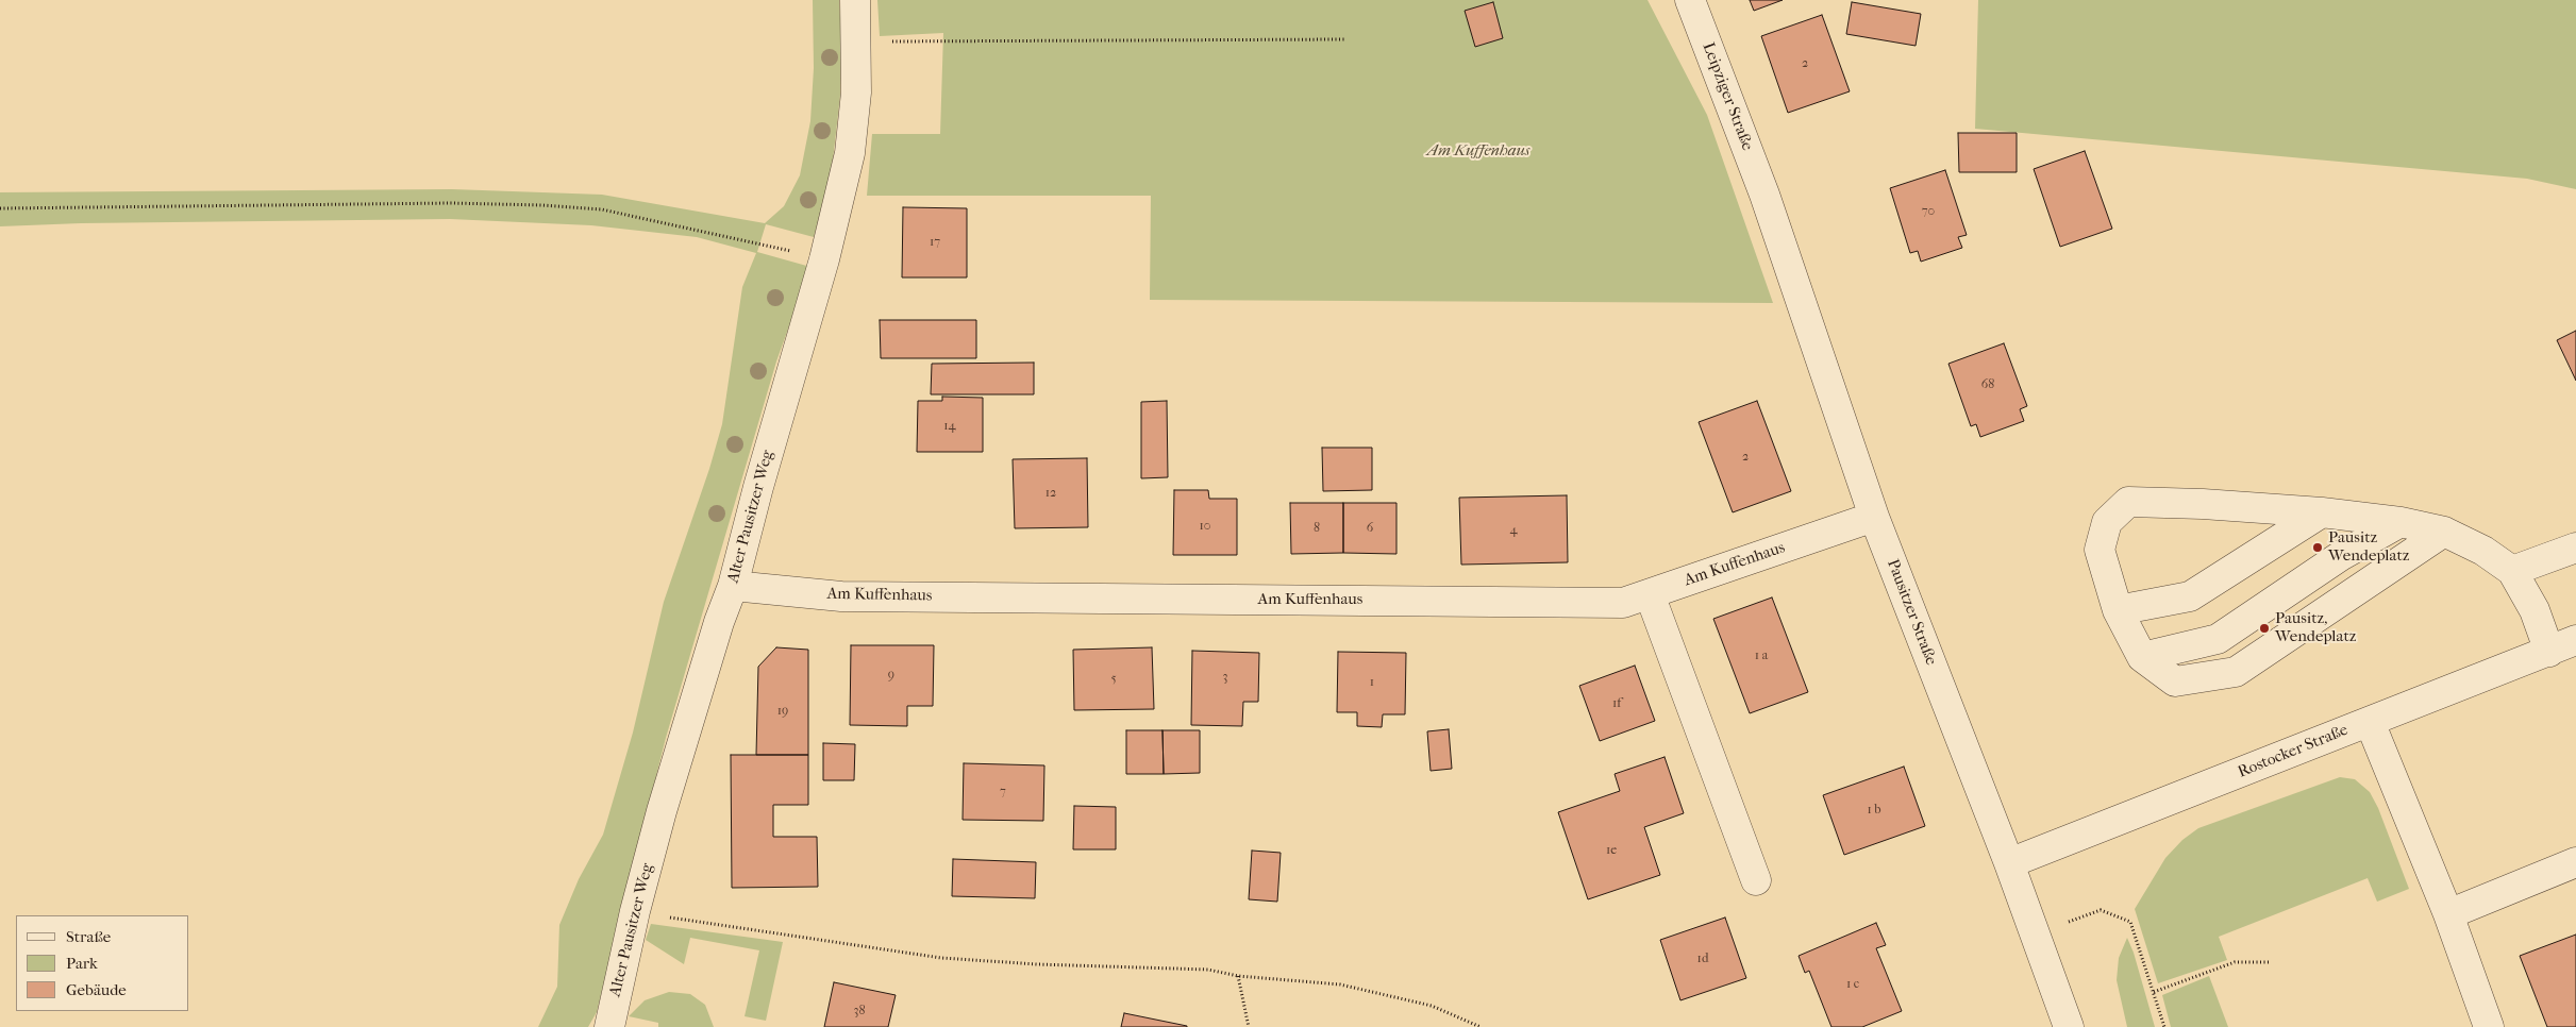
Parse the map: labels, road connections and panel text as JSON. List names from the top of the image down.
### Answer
{
  "streets": {
    "street": [
      "Leipziger Straße",
      "Alter Pausitzer Weg",
      "Am Kuffenhaus",
      "Pausitzer Straße",
      "Rostocker Straße"
    ]
  },
  "crossings": [
    ["Leipziger Straße", "Pausitzer Straße"],
    ["Alter Pausitzer Weg", "Am Kuffenhaus"],
    ["Am Kuffenhaus", "Pausitzer Straße"],
    ["Pausitzer Straße", "Rostocker Straße"]
  ],
  "parks": ["Am Kuffenhaus"],
  "places": ["Pausitz Wendeplatz", "Pausitz, Wendeplatz"],
  "house_numbers": [
    "2",
    "70",
    "17",
    "68",
    "14",
    "2",
    "12",
    "10",
    "8",
    "6",
    "4",
    "1 a",
    "9",
    "3",
    "5",
    "1",
    "1f",
    "19",
    "7",
    "1 b",
    "1e",
    "1d",
    "1 c",
    "38"
  ],
  "legend": ["Straße", "Park", "Gebäude"]
}
